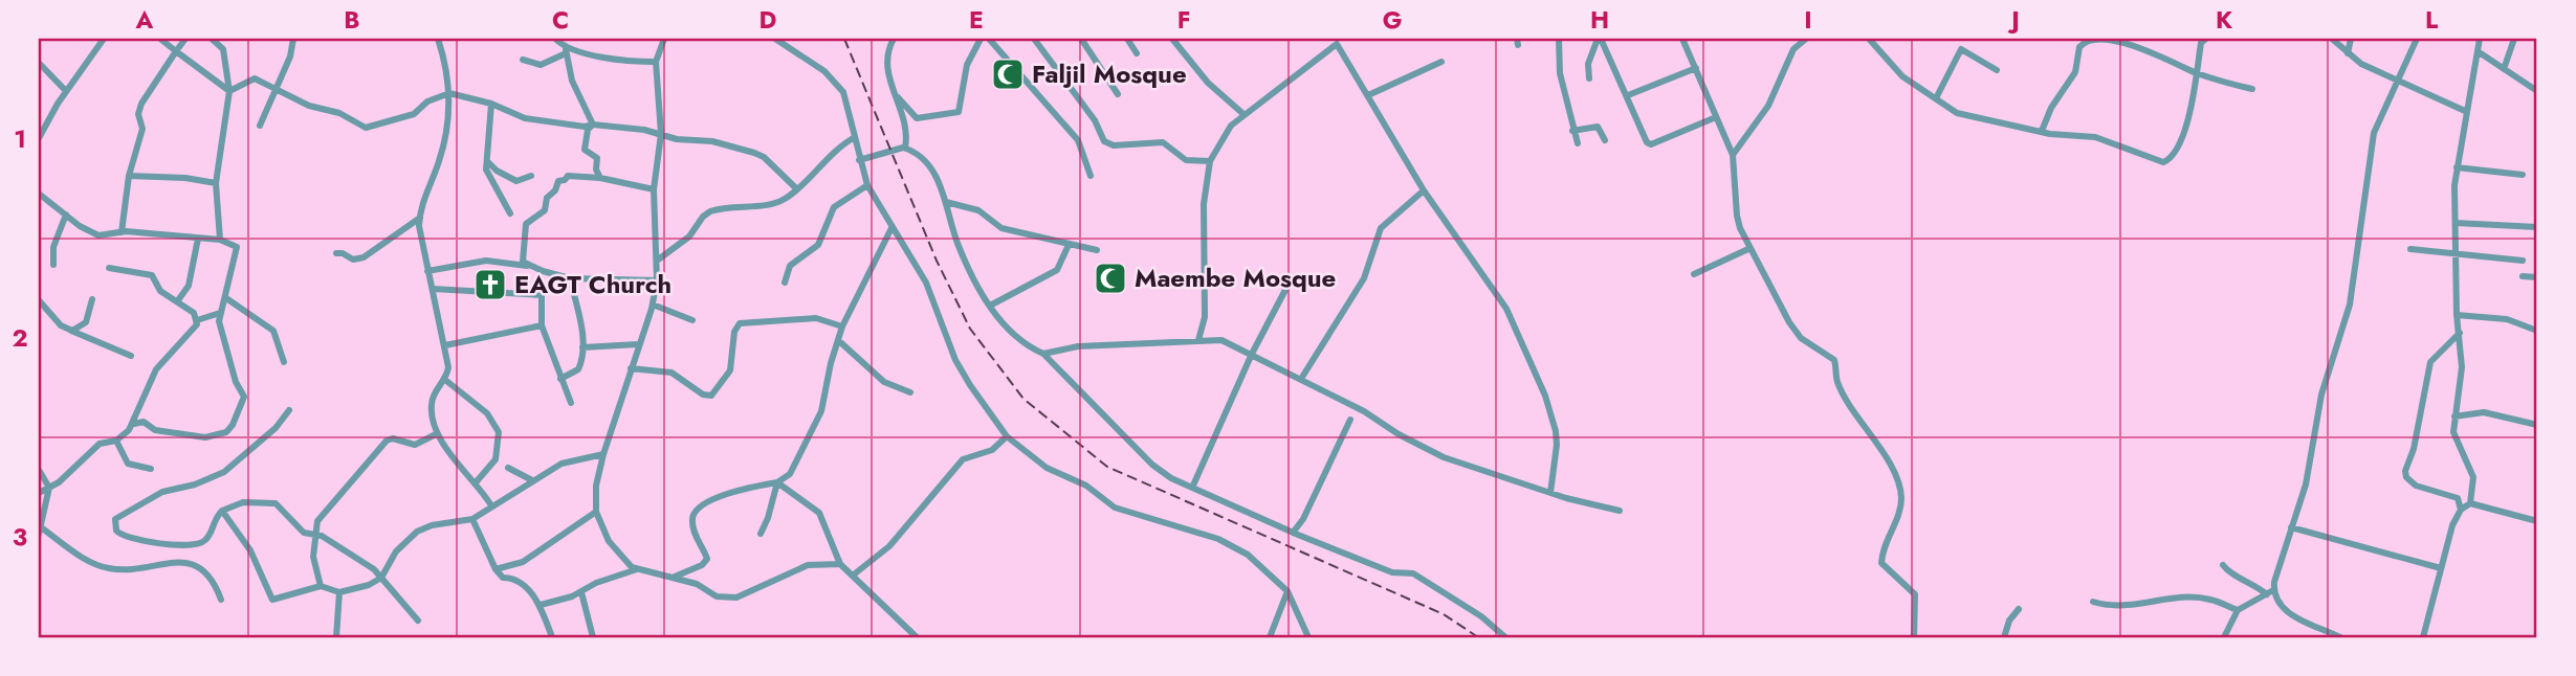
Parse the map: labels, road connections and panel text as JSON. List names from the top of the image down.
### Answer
{
  "places": {
    "mosque": ["Faljil Mosque", "Maembe Mosque"],
    "church": ["EAGT Church"]
  },
  "grid": {
    "columns": [
      "A",
      "B",
      "C",
      "D",
      "E",
      "F",
      "G",
      "H",
      "I",
      "J",
      "K",
      "L"
    ],
    "rows": ["1", "2", "3"]
  }
}
